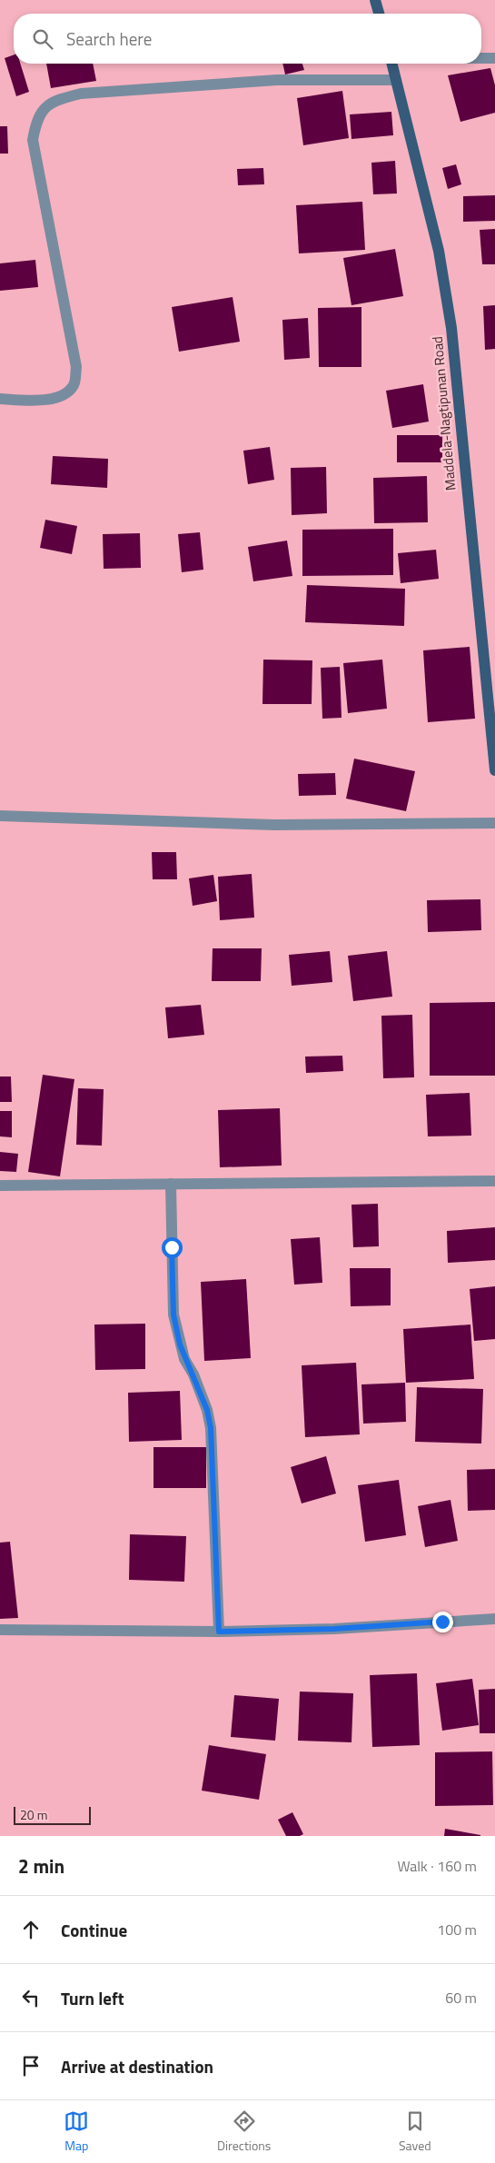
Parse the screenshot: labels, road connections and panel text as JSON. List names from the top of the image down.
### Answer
{
  "streets": {
    "main road": ["Maddela-Nagtipunan Road"]
  },
  "scale_bar": "20 m",
  "page": {
    "search": "Search here",
    "scale": "20 m",
    "heading": ["2 min", "Walk · 160 m"],
    "list": [
      ["Continue", "100 m"],
      ["Turn left", "60 m"],
      "Arrive at destination"
    ],
    "nav": ["Map", "Directions", "Saved"]
  }
}
